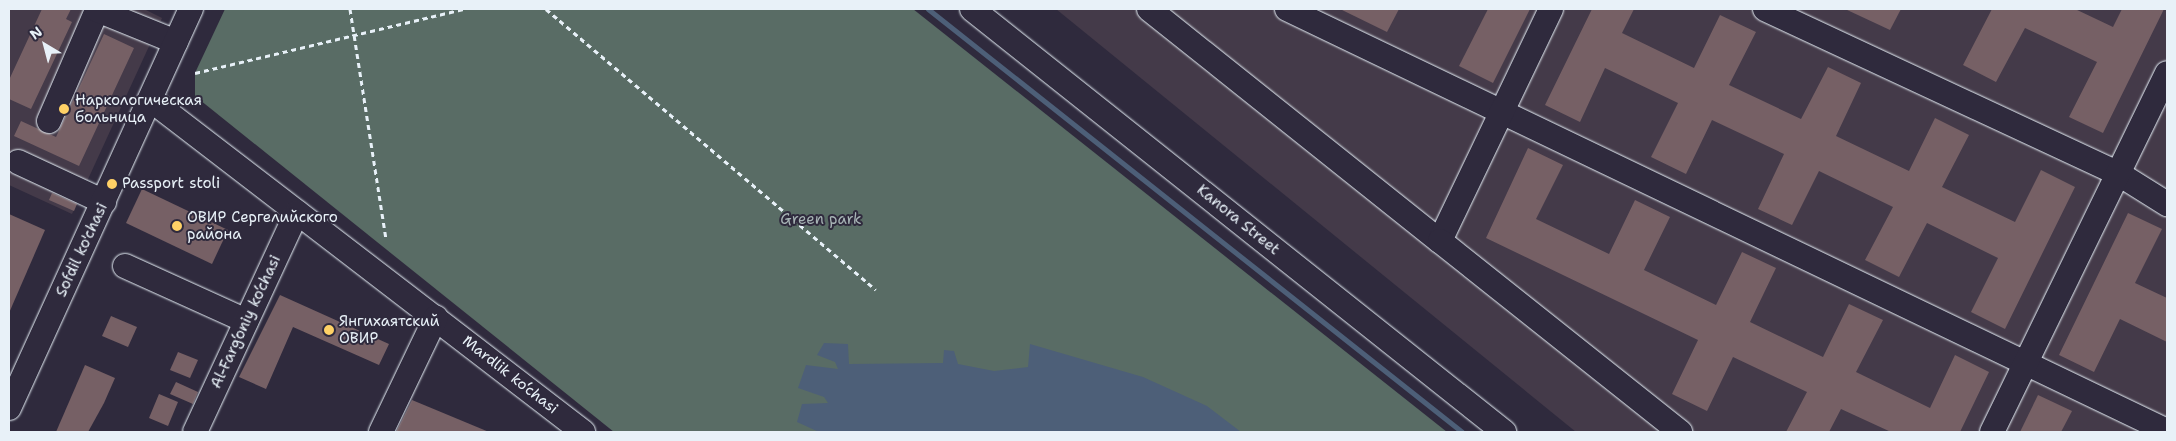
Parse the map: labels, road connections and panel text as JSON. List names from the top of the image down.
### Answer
{
  "streets": {
    "street": [
      "Kanora Street",
      "Sofdil ko'chasi",
      "Al-Farg‘oniy ko‘chasi",
      "Mardlik ko‘chasi"
    ]
  },
  "crossings": [
    ["Sofdil ko'chasi", "Mardlik ko‘chasi"],
    ["Al-Farg‘oniy ko‘chasi", "Mardlik ko‘chasi"]
  ],
  "parks": ["Green park"],
  "places": [
    "Наркологическая больница",
    "Passport stoli",
    "ОВИР Сергелийского района",
    "Янгихаятский ОВИР"
  ],
  "north": "top left"
}
